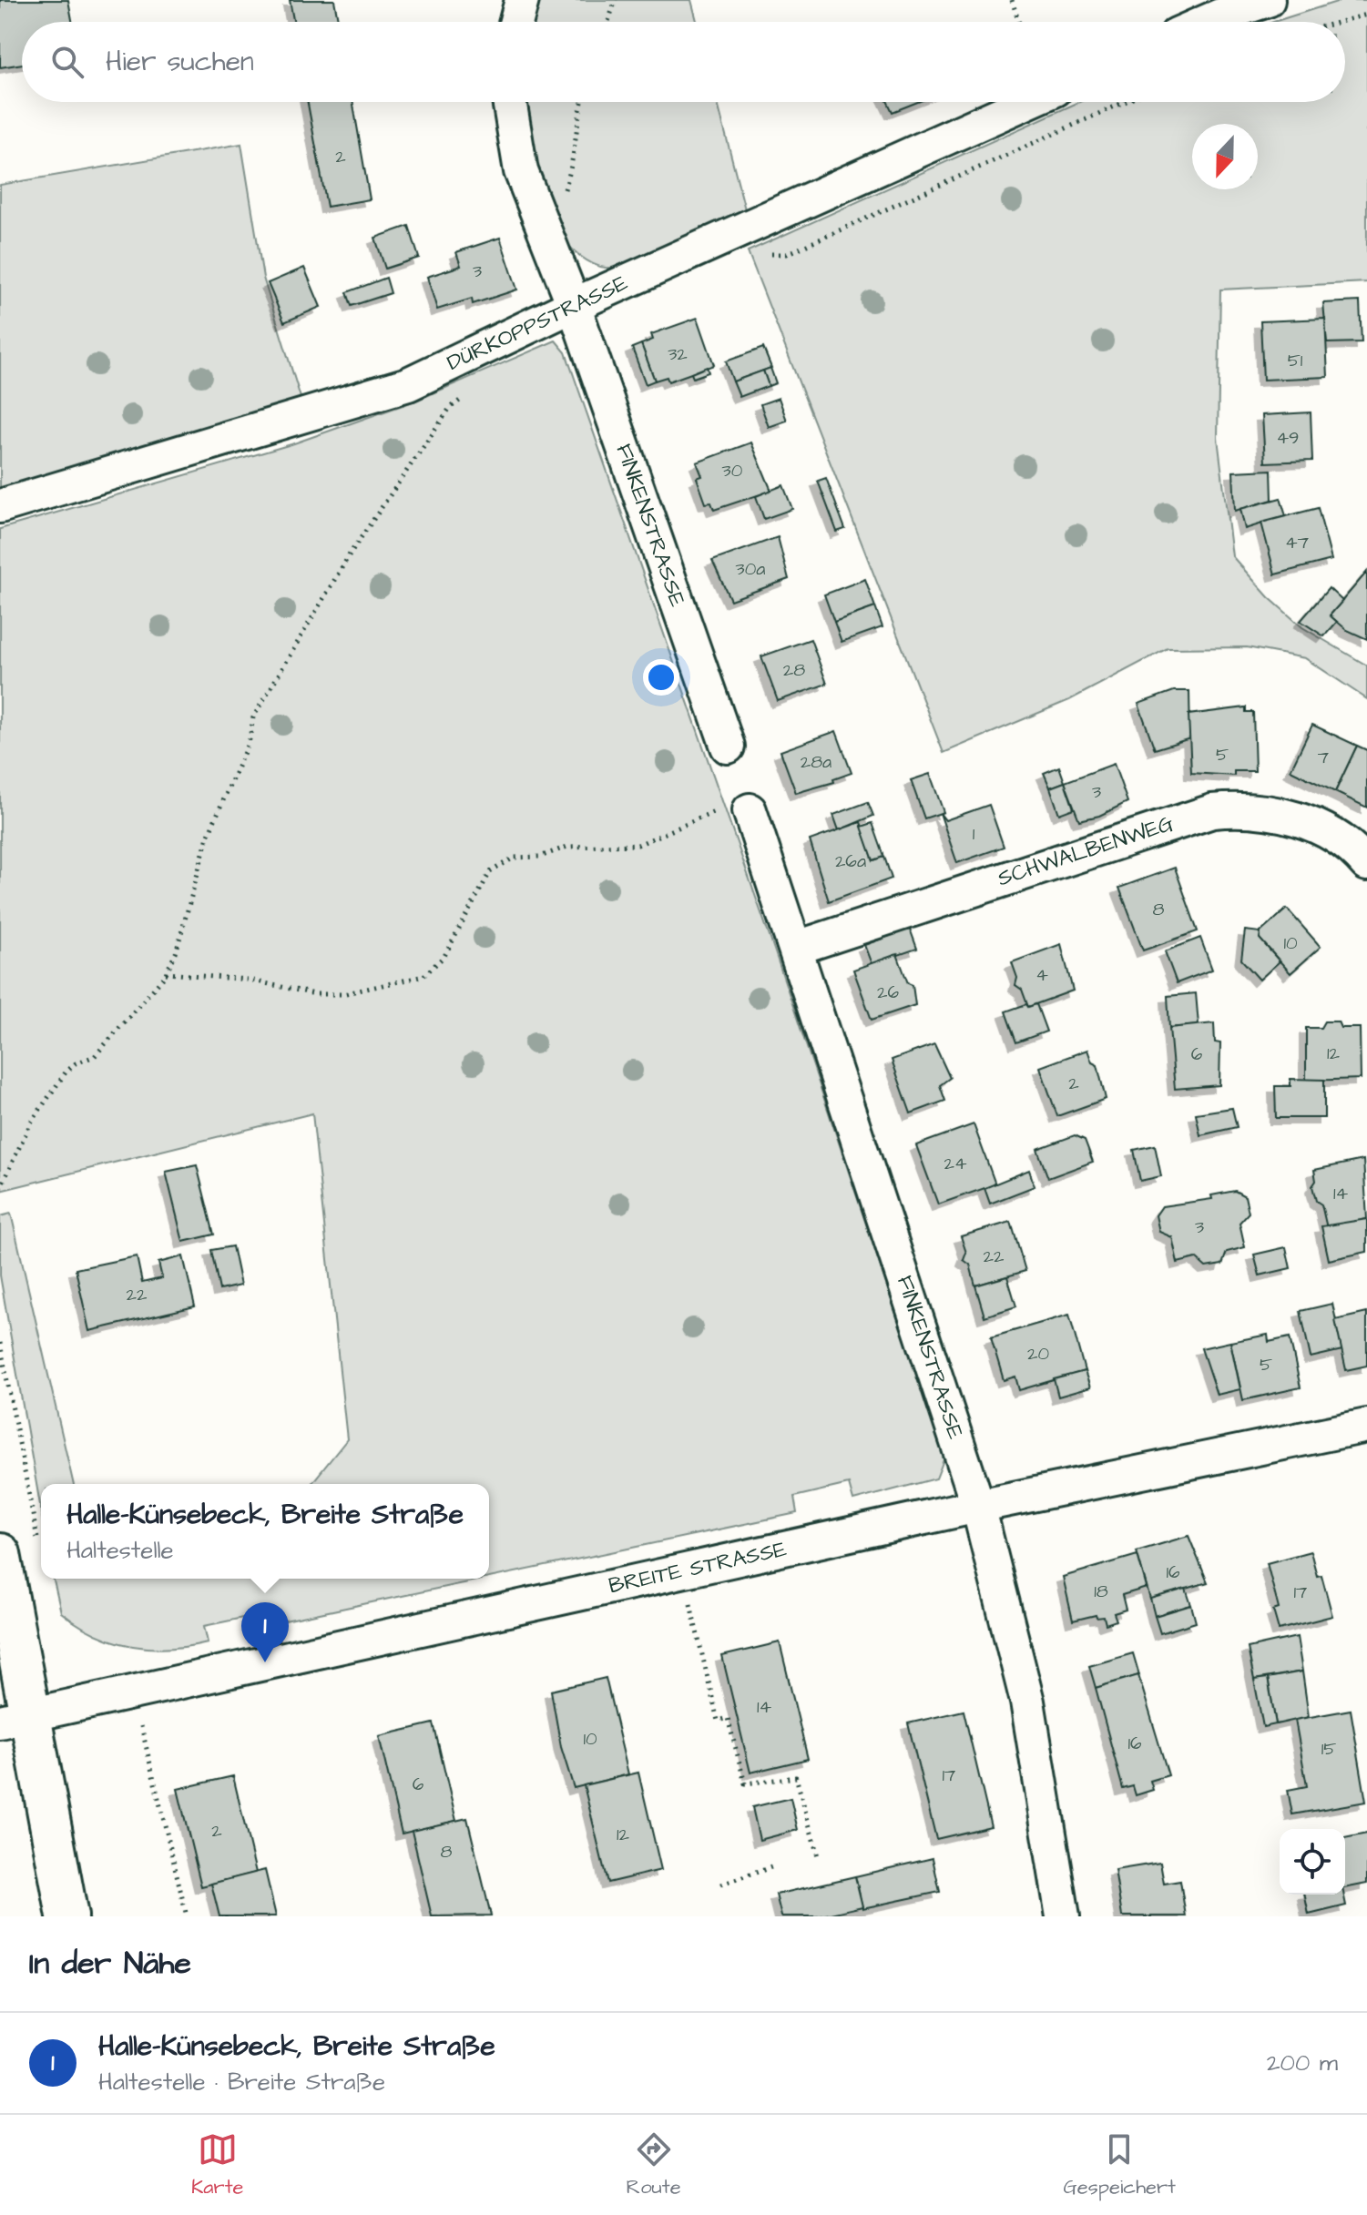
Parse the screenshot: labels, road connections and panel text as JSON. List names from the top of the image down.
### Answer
{
  "streets": {
    "street": [
      "DÜRKOPPSTRASSE",
      "FINKENSTRASSE",
      "SCHWALBENWEG",
      "BREITE STRASSE"
    ]
  },
  "crossings": [
    ["DÜRKOPPSTRASSE", "FINKENSTRASSE"],
    ["FINKENSTRASSE", "SCHWALBENWEG"],
    ["FINKENSTRASSE", "BREITE STRASSE"]
  ],
  "house_numbers": [
    "2",
    "3",
    "32",
    "51",
    "49",
    "30",
    "47",
    "30a",
    "28",
    "5",
    "7",
    "28a",
    "3",
    "1",
    "26a",
    "8",
    "10",
    "4",
    "26",
    "12",
    "6",
    "2",
    "24",
    "14",
    "3",
    "22",
    "22",
    "20",
    "5",
    "16",
    "18",
    "17",
    "14",
    "10",
    "16",
    "15",
    "17",
    "6",
    "2",
    "12",
    "8"
  ],
  "north": "bottom",
  "page": {
    "search": "Hier suchen",
    "popup": ["Halle-Künsebeck, Breite Straße", "Haltestelle"],
    "pins": "1",
    "heading": "In der Nähe",
    "list": [
      {
        "mark": "1",
        "name": "Halle-Künsebeck, Breite Straße",
        "note": "Haltestelle · Breite Straße",
        "value": "200 m"
      }
    ],
    "nav": ["Karte", "Route", "Gespeichert"]
  }
}
